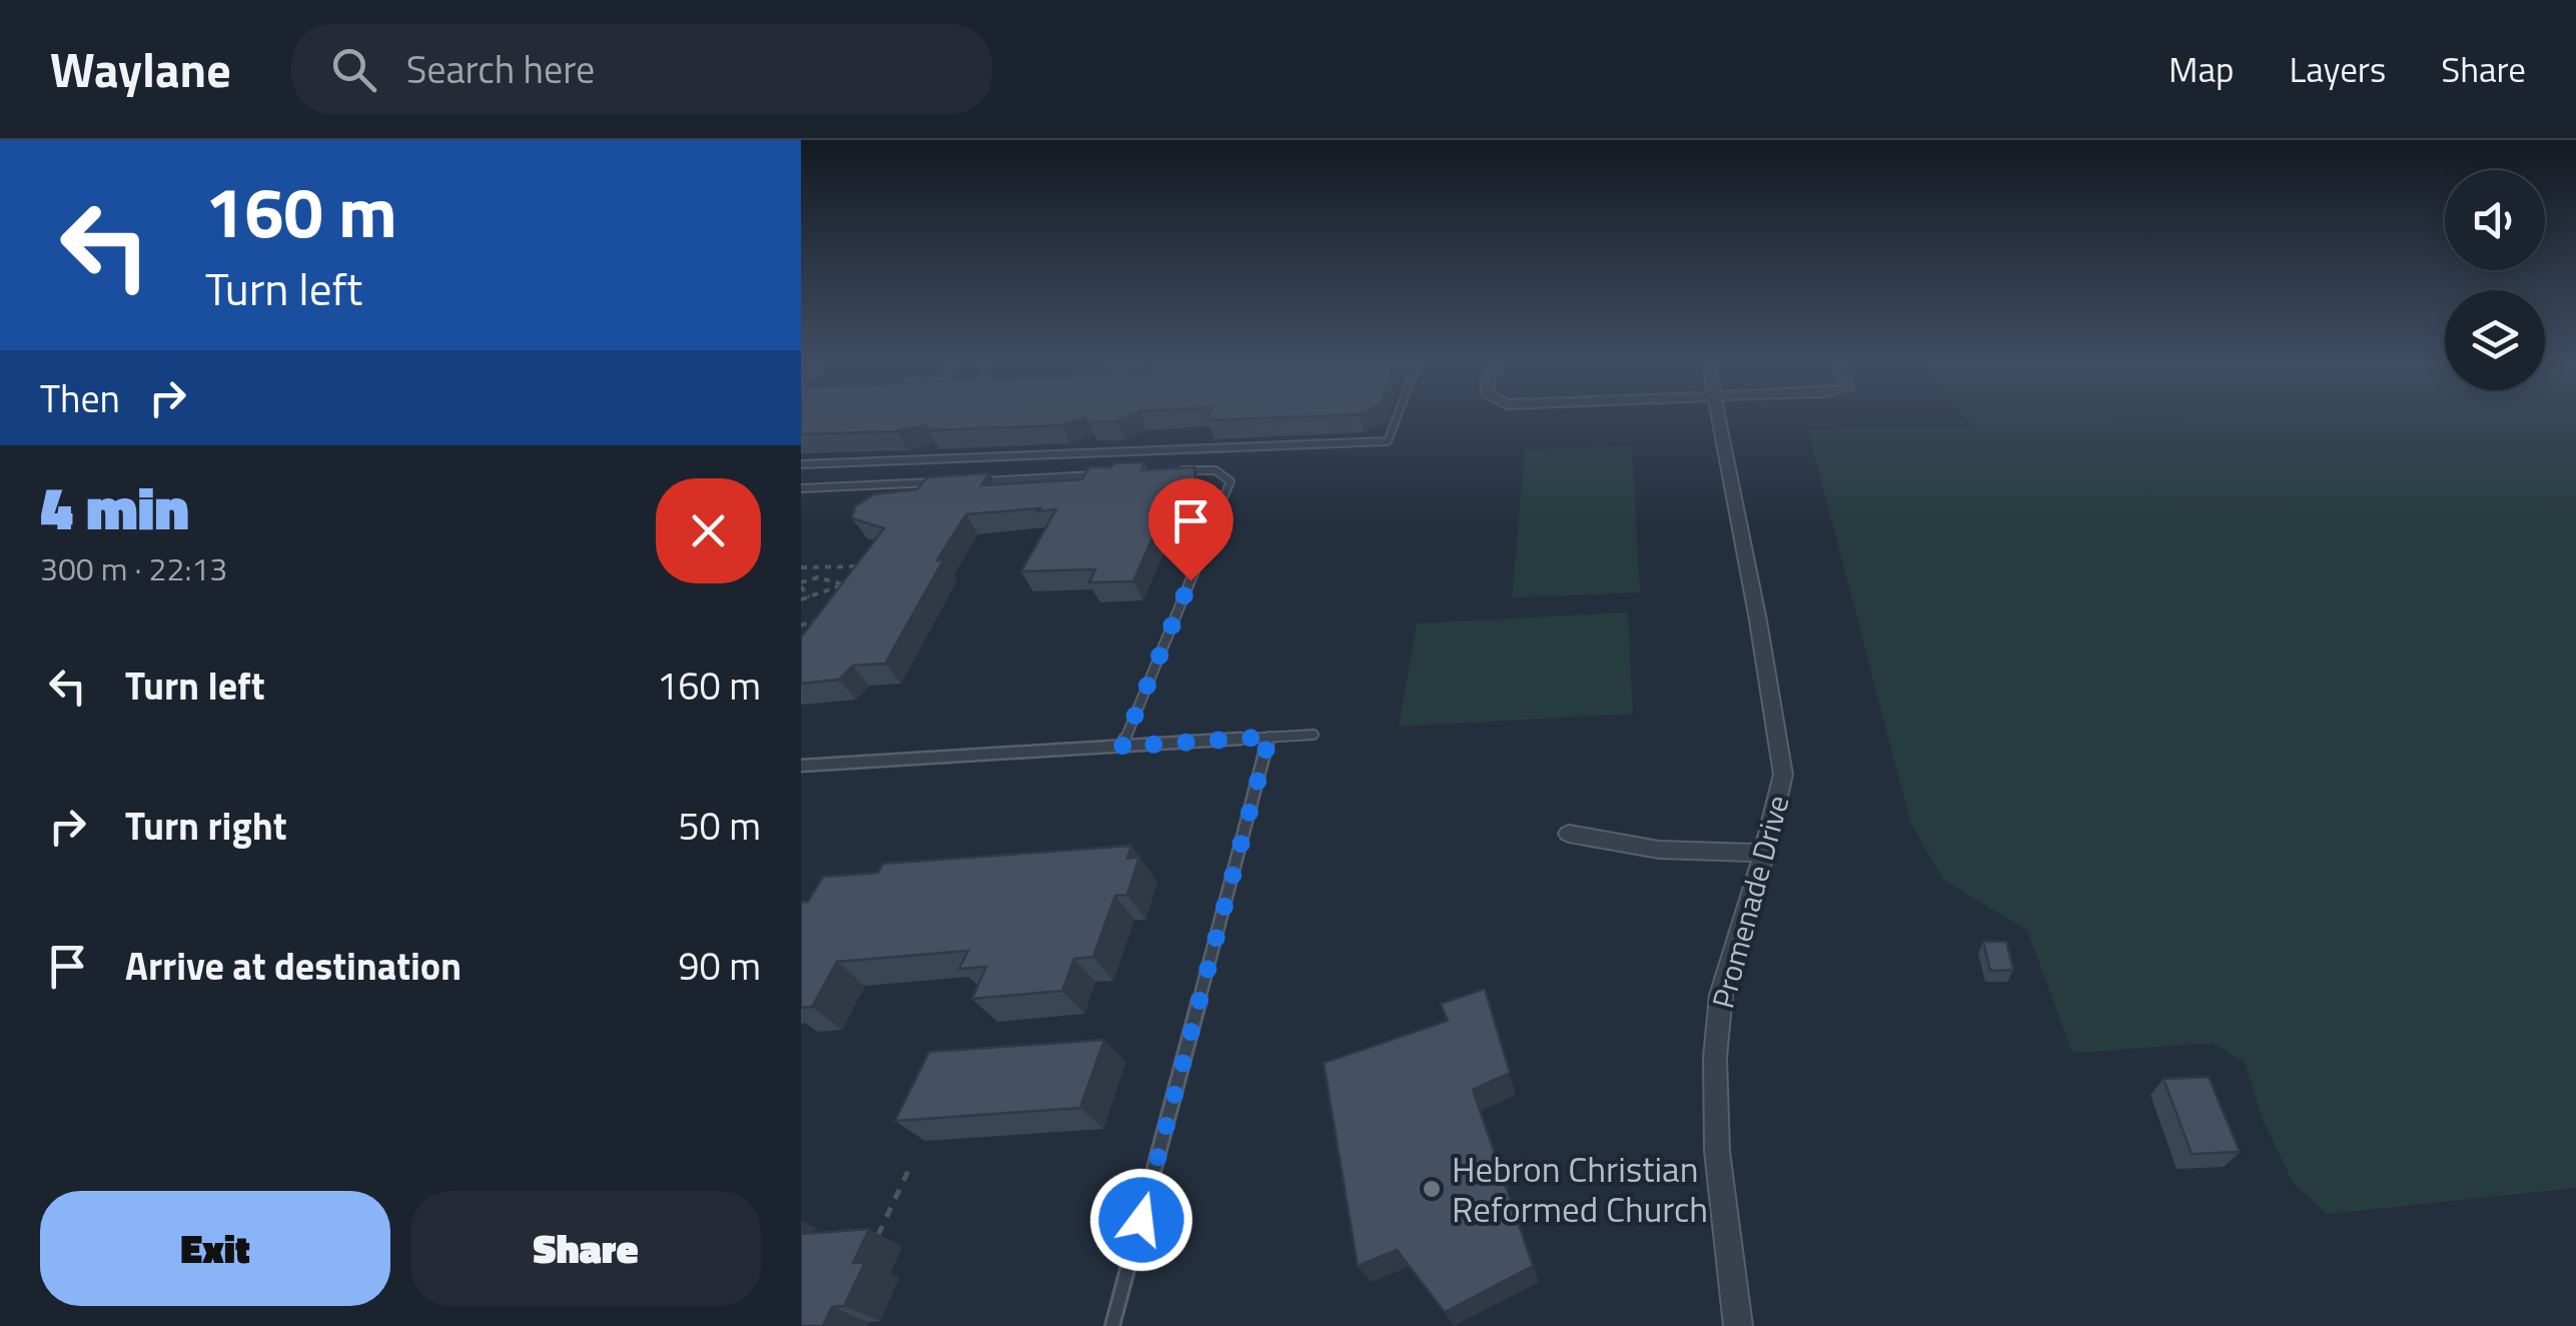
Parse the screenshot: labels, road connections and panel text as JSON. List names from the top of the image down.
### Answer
{
  "streets": {
    "street": ["Promenade Drive"]
  },
  "places": ["Hebron Christian Reformed Church"],
  "page": {
    "header": "Waylane",
    "search": "Search here",
    "nav": ["Map", "Layers", "Share"],
    "turn": ["160 m", "Turn left"],
    "then": "Then",
    "heading": ["4 min", "300 m · 22:13"],
    "list": [
      {
        "name": "Turn left",
        "value": "160 m"
      },
      {
        "name": "Turn right",
        "value": "50 m"
      },
      {
        "name": "Arrive at destination",
        "value": "90 m"
      }
    ],
    "buttons": ["Exit", "Share"]
  }
}
